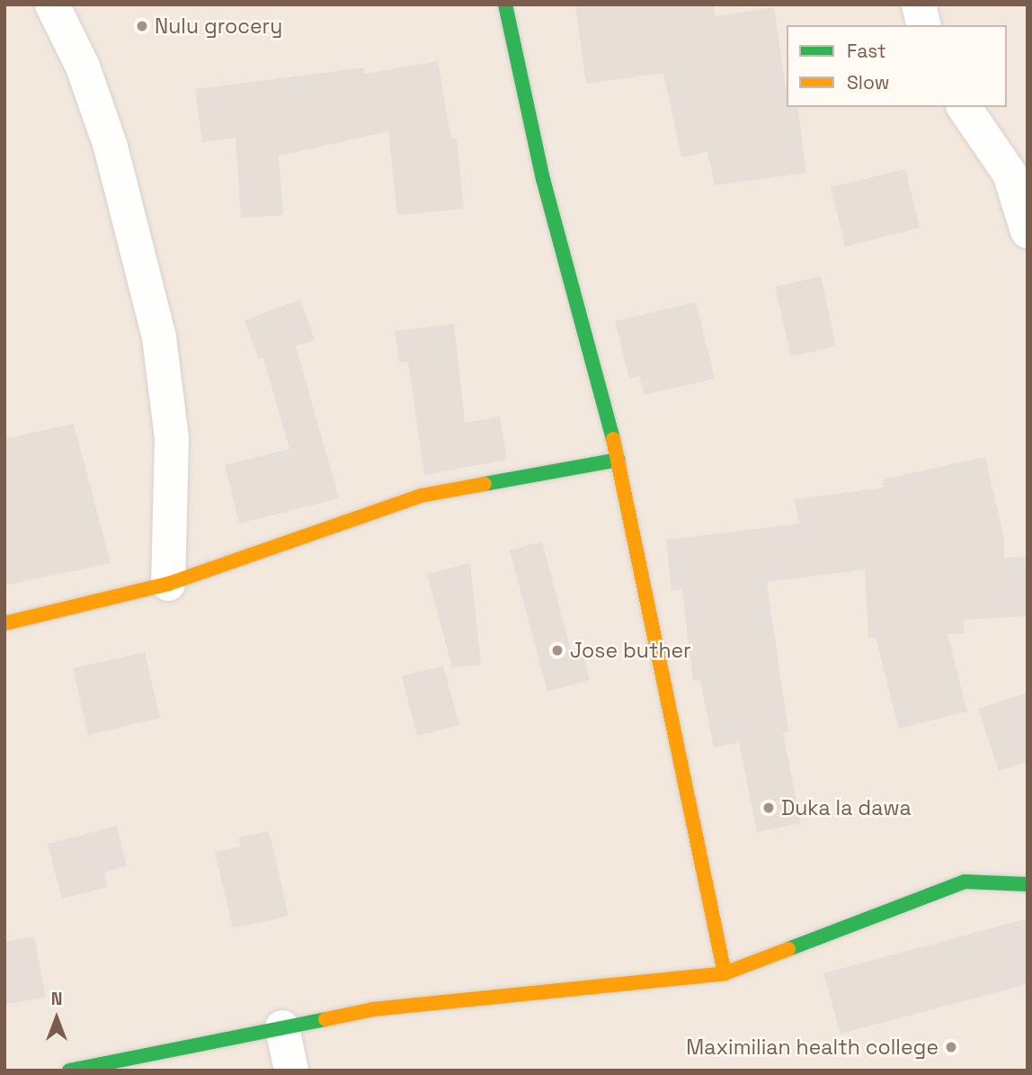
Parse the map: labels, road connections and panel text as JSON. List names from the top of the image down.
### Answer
{
  "places": [
    "Nulu grocery",
    "Jose buther",
    "Duka la dawa",
    "Maximilian health college"
  ],
  "legend": ["Fast", "Slow"],
  "north": "top"
}
